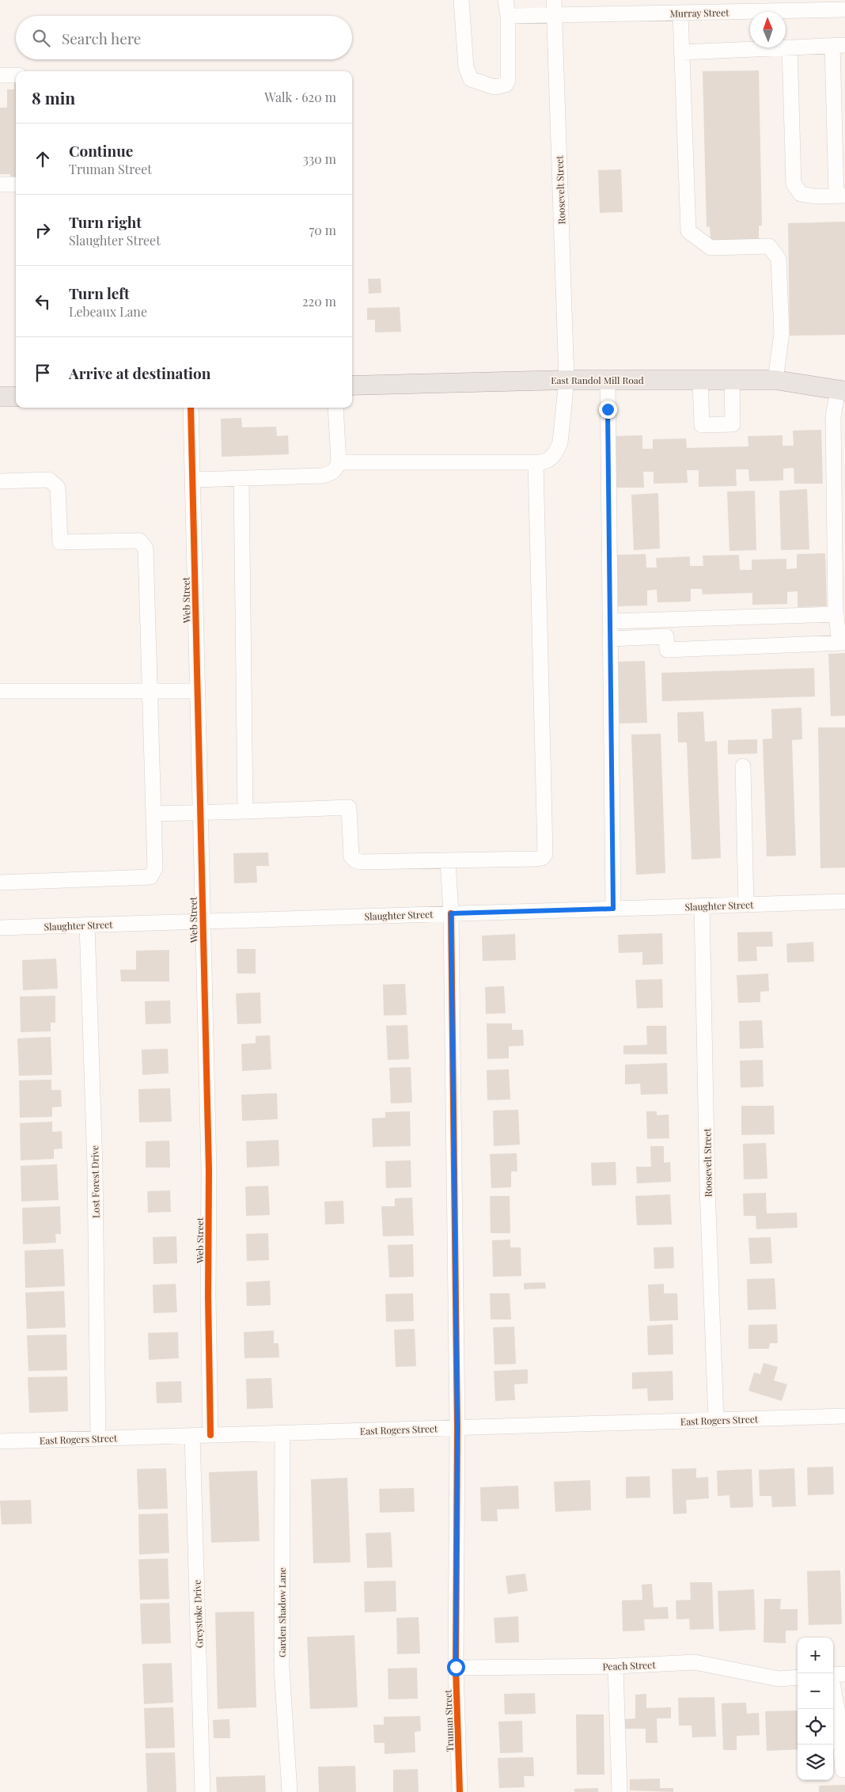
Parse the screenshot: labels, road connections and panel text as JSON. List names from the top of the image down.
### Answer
{
  "streets": {
    "main road": ["East Randol Mill Road"],
    "street": [
      "Murray Street",
      "Roosevelt Street",
      "Web Street",
      "Slaughter Street",
      "Lost Forest Drive",
      "East Rogers Street",
      "Garden Shadow Lane",
      "Greystoke Drive",
      "Peach Street",
      "Truman Street"
    ]
  },
  "crossings": [
    ["Murray Street", "Roosevelt Street"],
    ["Roosevelt Street", "East Randol Mill Road"],
    ["Roosevelt Street", "Slaughter Street"],
    ["Roosevelt Street", "East Rogers Street"],
    ["Web Street", "Slaughter Street"],
    ["Web Street", "East Rogers Street"],
    ["Slaughter Street", "Lost Forest Drive"],
    ["Slaughter Street", "Truman Street"],
    ["Lost Forest Drive", "East Rogers Street"],
    ["East Rogers Street", "Garden Shadow Lane"],
    ["East Rogers Street", "Greystoke Drive"],
    ["East Rogers Street", "Truman Street"],
    ["Peach Street", "Truman Street"]
  ],
  "north": "top",
  "page": {
    "search": "Search here",
    "heading": ["8 min", "Walk · 620 m"],
    "list": [
      ["Continue", "Truman Street", "330 m"],
      ["Turn right", "Slaughter Street", "70 m"],
      ["Turn left", "Lebeaux Lane", "220 m"],
      "Arrive at destination"
    ],
    "map_buttons": ["+", "−"]
  }
}
